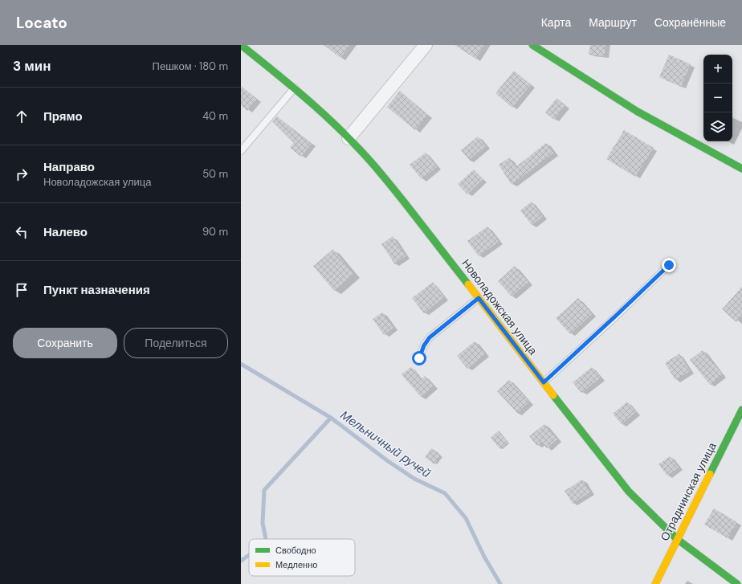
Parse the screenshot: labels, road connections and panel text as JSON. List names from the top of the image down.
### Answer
{
  "streets": {
    "street": ["Новоладожская улица", "Отраднинская улица"]
  },
  "crossings": [
    ["Новоладожская улица", "Отраднинская улица"]
  ],
  "water": ["Мельничный ручей"],
  "legend": ["Свободно", "Медленно"],
  "page": {
    "header": "Locato",
    "nav": ["Карта", "Маршрут", "Сохранённые"],
    "heading": ["3 мин", "Пешком · 180 m"],
    "map_buttons": ["+", "−"],
    "list": [
      ["Прямо", "40 m"],
      ["Направо", "Новоладожская улица", "50 m"],
      ["Налево", "90 m"],
      "Пункт назначения"
    ],
    "buttons": ["Сохранить", "Поделиться"]
  }
}
